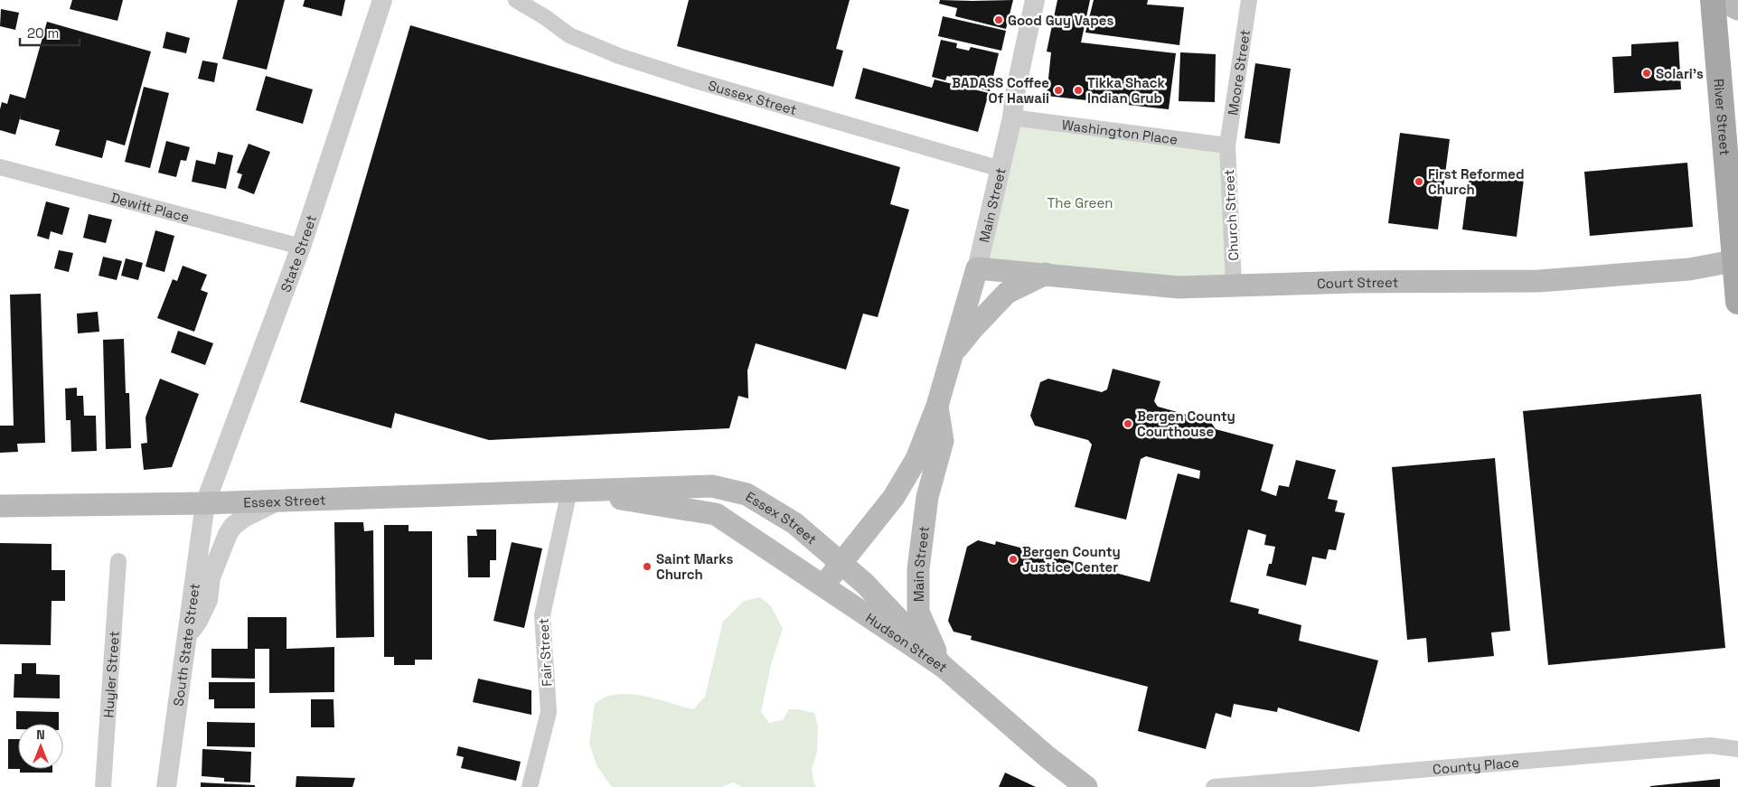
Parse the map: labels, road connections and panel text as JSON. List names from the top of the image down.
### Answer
{
  "streets": {
    "main road": [
      "River Street",
      "Main Street",
      "Court Street",
      "Essex Street",
      "Hudson Street"
    ],
    "street": [
      "Moore Street",
      "Sussex Street",
      "Washington Place",
      "Dewitt Place",
      "Church Street",
      "State Street",
      "South State Street",
      "Fair Street",
      "Huyler Street",
      "County Place"
    ]
  },
  "crossings": [
    ["Moore Street", "Washington Place"],
    ["Moore Street", "Church Street"],
    ["Sussex Street", "Main Street"],
    ["River Street", "Court Street"],
    ["Washington Place", "Main Street"],
    ["Washington Place", "Church Street"],
    ["Main Street", "Court Street"],
    ["Main Street", "Essex Street"],
    ["Main Street", "Hudson Street"],
    ["Dewitt Place", "State Street"],
    ["Church Street", "Court Street"],
    ["State Street", "Essex Street"],
    ["State Street", "South State Street"],
    ["Essex Street", "Hudson Street"],
    ["Essex Street", "South State Street"],
    ["Essex Street", "Fair Street"]
  ],
  "parks": ["The Green"],
  "places": [
    "Good Guy Vapes",
    "Solari's",
    "BADASS Coffee Of Hawaii",
    "Tikka Shack Indian Grub",
    "First Reformed Church",
    "Bergen County Courthouse",
    "Bergen County Justice Center",
    "Saint Marks Church"
  ],
  "scale_bar": "20 m",
  "north": "top"
}
